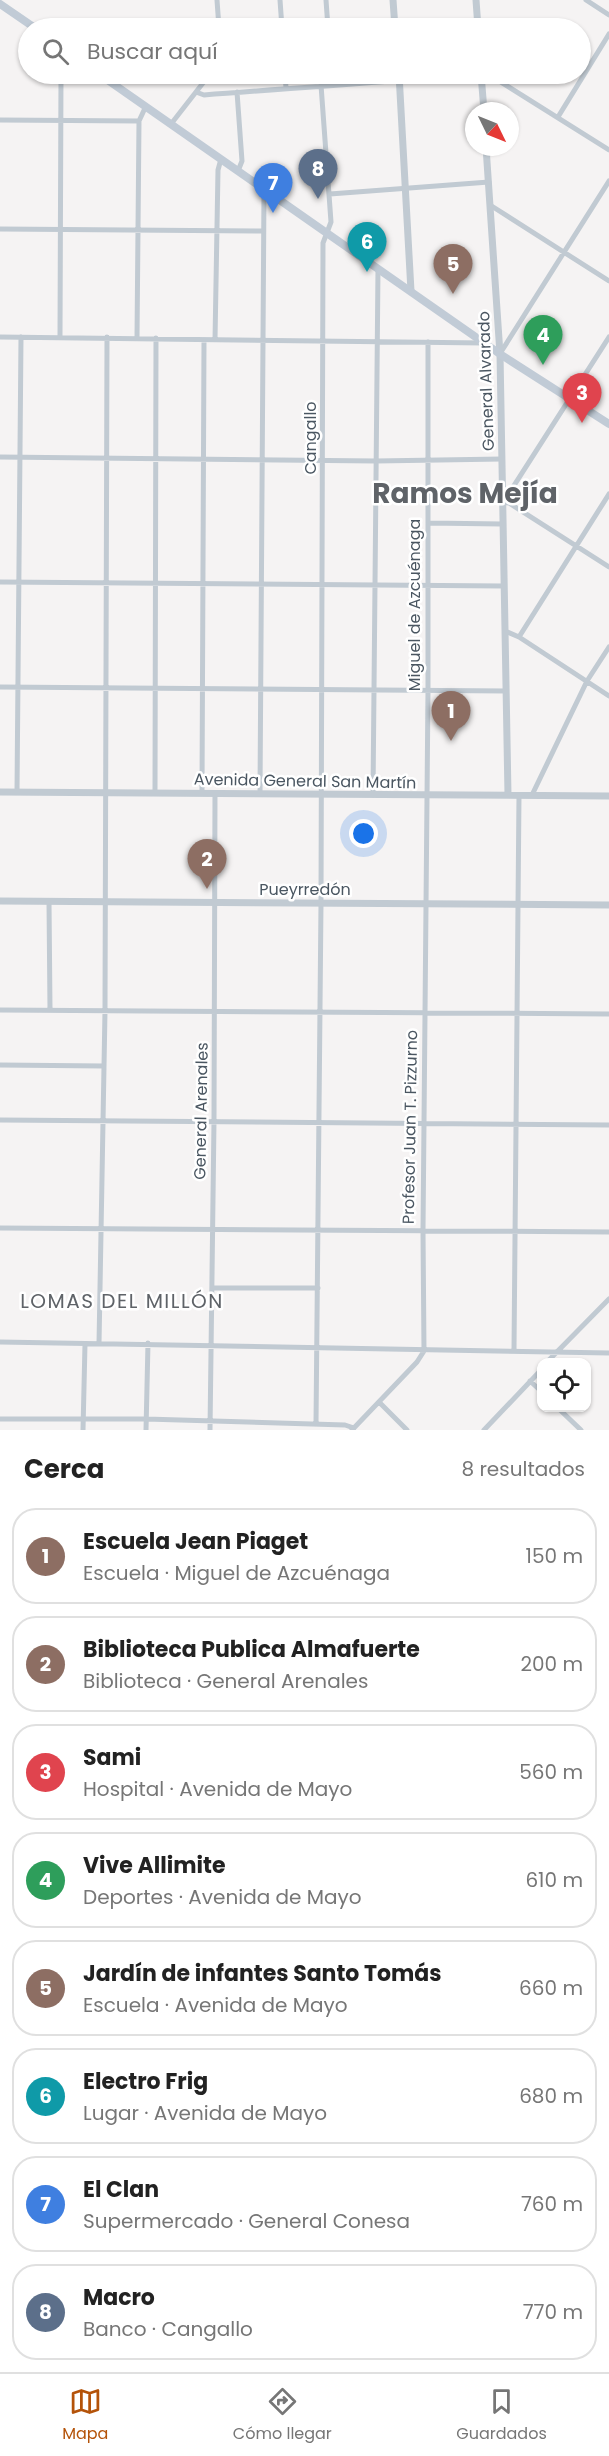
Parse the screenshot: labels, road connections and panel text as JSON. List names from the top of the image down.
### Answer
{
  "streets": {
    "street": [
      "General Alvarado",
      "Cangallo",
      "Miguel de Azcuénaga",
      "Avenida General San Martín",
      "Pueyrredón",
      "General Arenales",
      "Profesor Juan T. Pizzurno"
    ]
  },
  "crossings": [
    ["General Alvarado", "Avenida General San Martín"],
    ["Cangallo", "Avenida General San Martín"],
    ["Cangallo", "Pueyrredón"],
    ["Miguel de Azcuénaga", "Avenida General San Martín"],
    ["Miguel de Azcuénaga", "Profesor Juan T. Pizzurno"],
    ["Avenida General San Martín", "General Arenales"],
    ["Avenida General San Martín", "Profesor Juan T. Pizzurno"],
    ["Pueyrredón", "General Arenales"],
    ["Pueyrredón", "Profesor Juan T. Pizzurno"]
  ],
  "districts": ["Ramos Mejía", "LOMAS DEL MILLÓN"],
  "north": "bottom right",
  "page": {
    "search": "Buscar aquí",
    "pins": [
      "8",
      "7",
      "6",
      "5",
      "4",
      "3",
      "1",
      "2"
    ],
    "heading": ["Cerca", "8 resultados"],
    "list": [
      {
        "mark": "1",
        "name": "Escuela Jean Piaget",
        "note": "Escuela · Miguel de Azcuénaga",
        "value": "150 m"
      },
      {
        "mark": "2",
        "name": "Biblioteca Publica Almafuerte",
        "note": "Biblioteca · General Arenales",
        "value": "200 m"
      },
      {
        "mark": "3",
        "name": "Sami",
        "note": "Hospital · Avenida de Mayo",
        "value": "560 m"
      },
      {
        "mark": "4",
        "name": "Vive Allimite",
        "note": "Deportes · Avenida de Mayo",
        "value": "610 m"
      },
      {
        "mark": "5",
        "name": "Jardín de infantes Santo Tomás",
        "note": "Escuela · Avenida de Mayo",
        "value": "660 m"
      },
      {
        "mark": "6",
        "name": "Electro Frig",
        "note": "Lugar · Avenida de Mayo",
        "value": "680 m"
      },
      {
        "mark": "7",
        "name": "El Clan",
        "note": "Supermercado · General Conesa",
        "value": "760 m"
      },
      {
        "mark": "8",
        "name": "Macro",
        "note": "Banco · Cangallo",
        "value": "770 m"
      }
    ],
    "nav": ["Mapa", "Cómo llegar", "Guardados"]
  }
}
